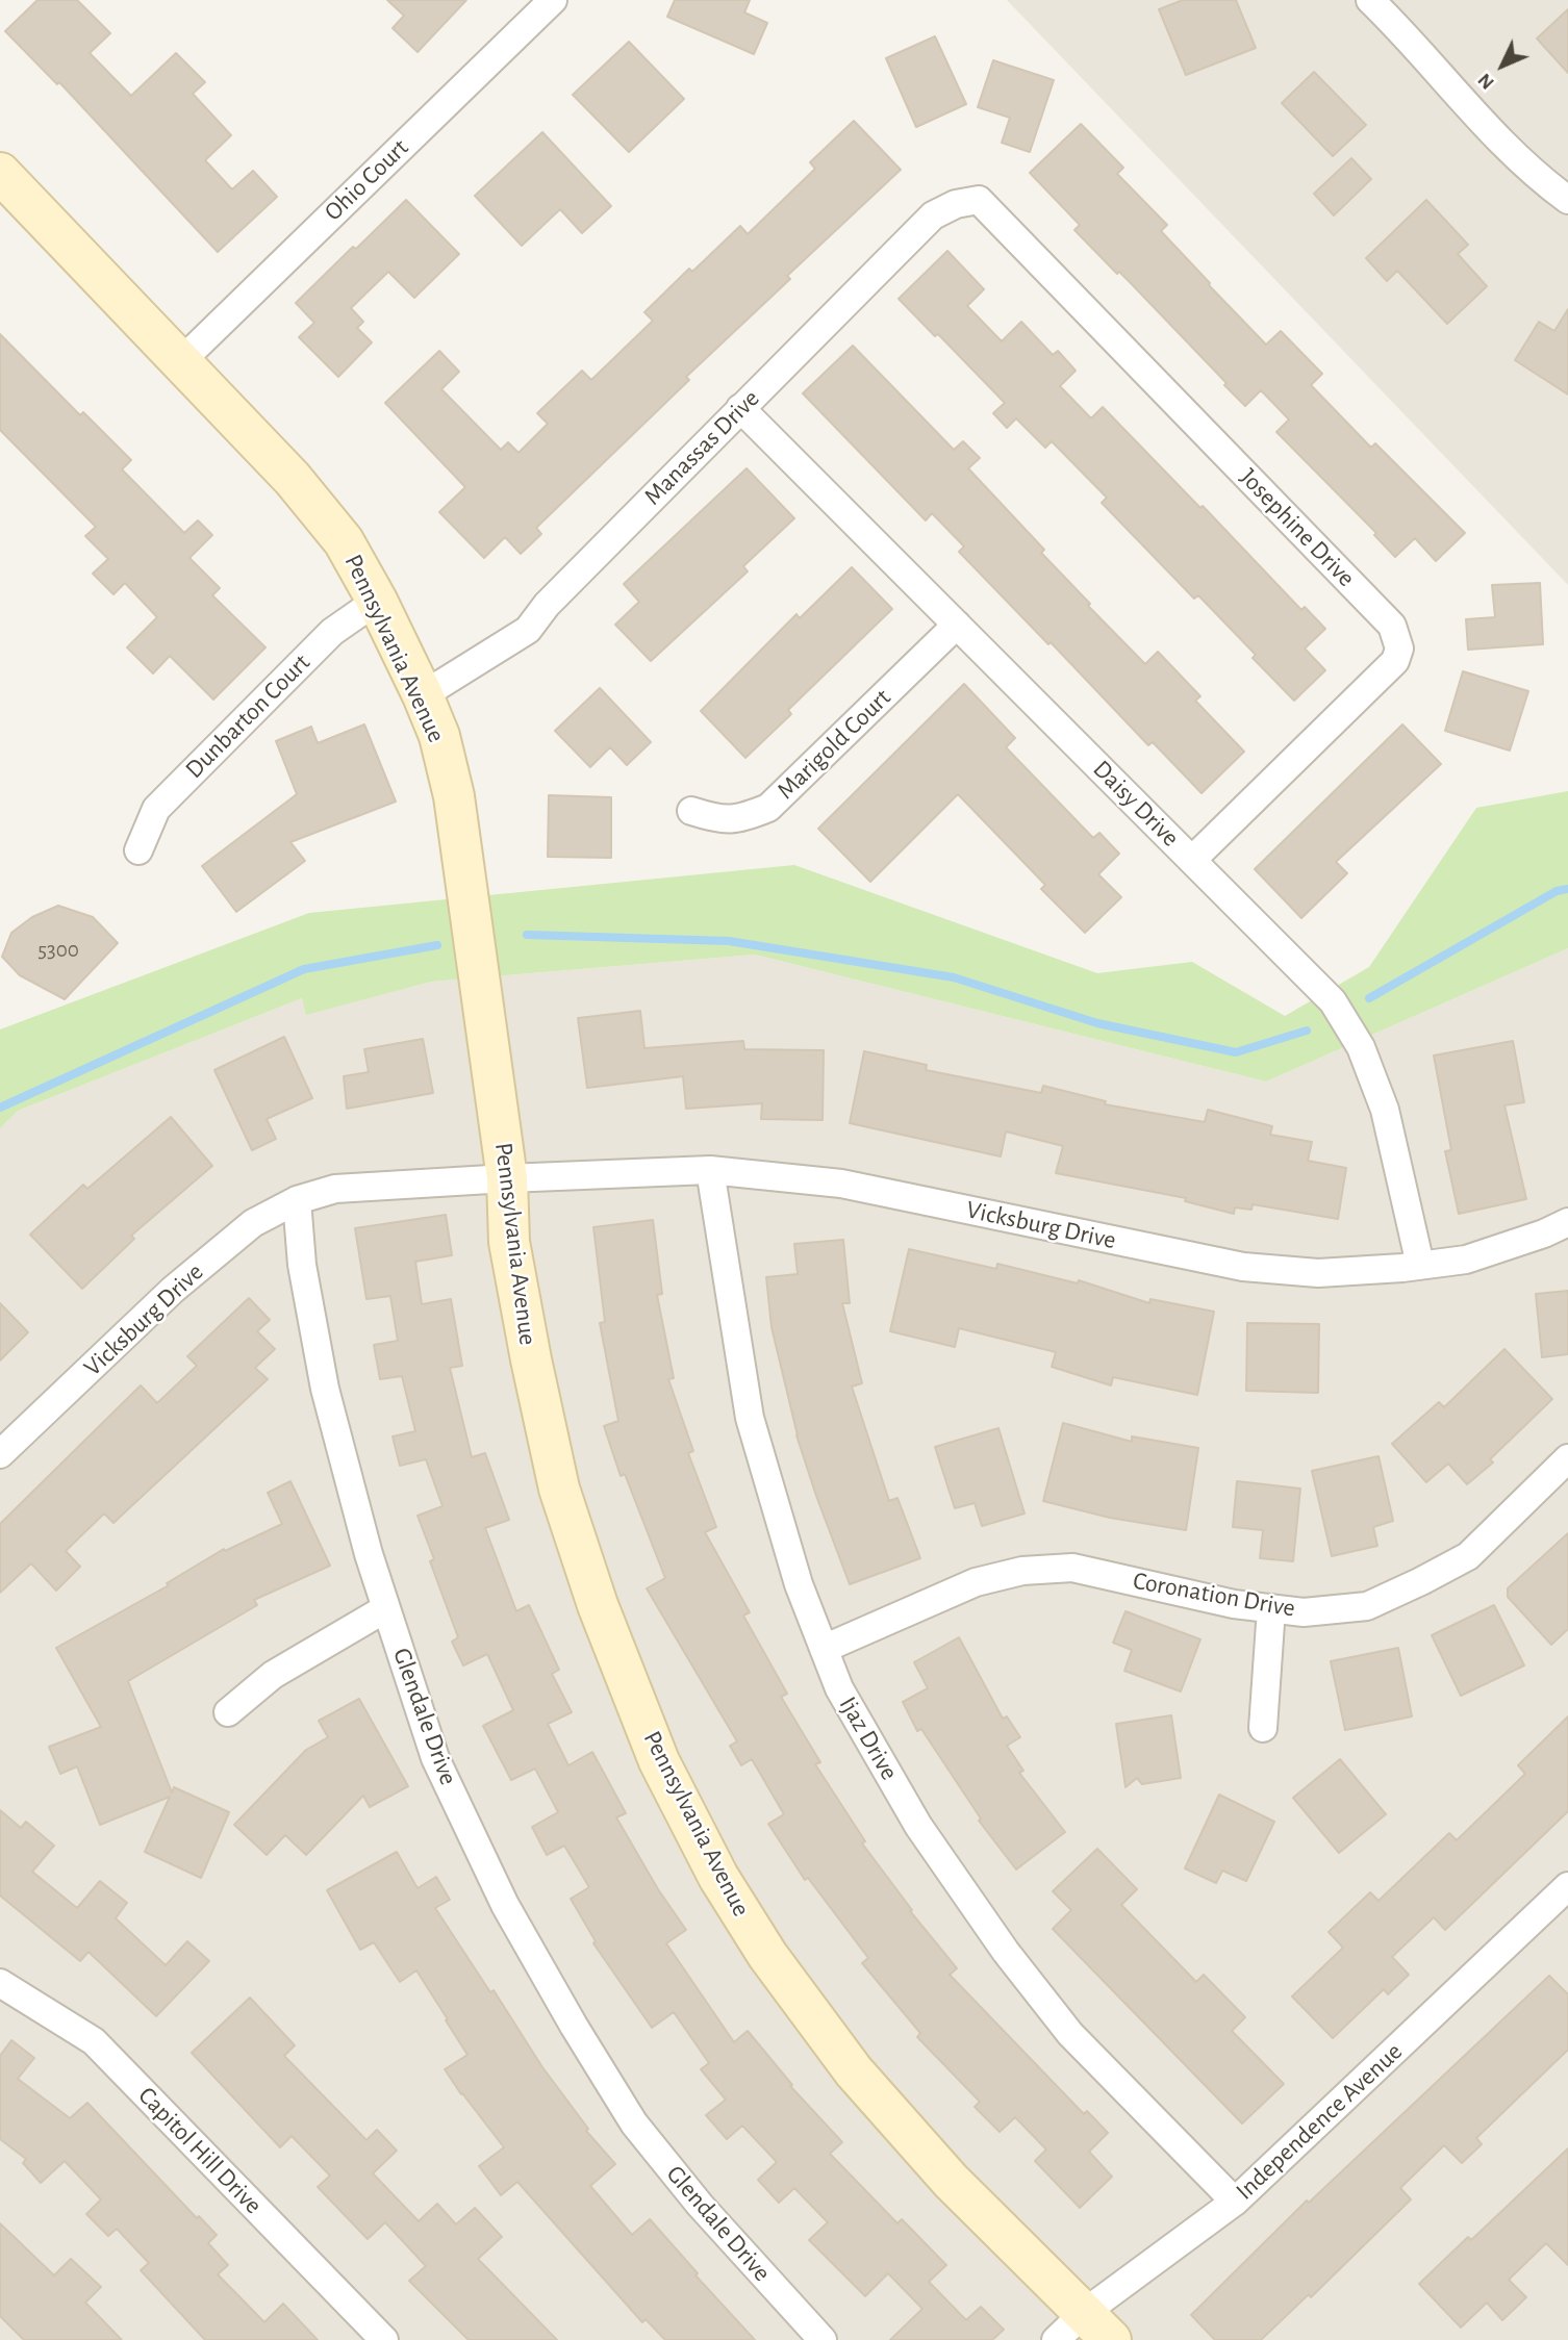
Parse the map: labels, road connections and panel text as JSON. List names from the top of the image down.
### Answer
{
  "streets": {
    "street": [
      "Ohio Court",
      "Manassas Drive",
      "Josephine Drive",
      "Pennsylvania Avenue",
      "Dunbarton Court",
      "Marigold Court",
      "Daisy Drive",
      "Vicksburg Drive",
      "Coronation Drive",
      "Glendale Drive",
      "Ijaz Drive",
      "Independence Avenue",
      "Capitol Hill Drive"
    ]
  },
  "crossings": [
    ["Ohio Court", "Pennsylvania Avenue"],
    ["Manassas Drive", "Josephine Drive"],
    ["Manassas Drive", "Pennsylvania Avenue"],
    ["Manassas Drive", "Daisy Drive"],
    ["Josephine Drive", "Daisy Drive"],
    ["Pennsylvania Avenue", "Dunbarton Court"],
    ["Pennsylvania Avenue", "Vicksburg Drive"],
    ["Pennsylvania Avenue", "Independence Avenue"],
    ["Marigold Court", "Daisy Drive"],
    ["Daisy Drive", "Vicksburg Drive"],
    ["Vicksburg Drive", "Glendale Drive"],
    ["Vicksburg Drive", "Ijaz Drive"],
    ["Coronation Drive", "Ijaz Drive"],
    ["Ijaz Drive", "Independence Avenue"]
  ],
  "house_numbers": ["5300"],
  "north": "bottom left"
}
